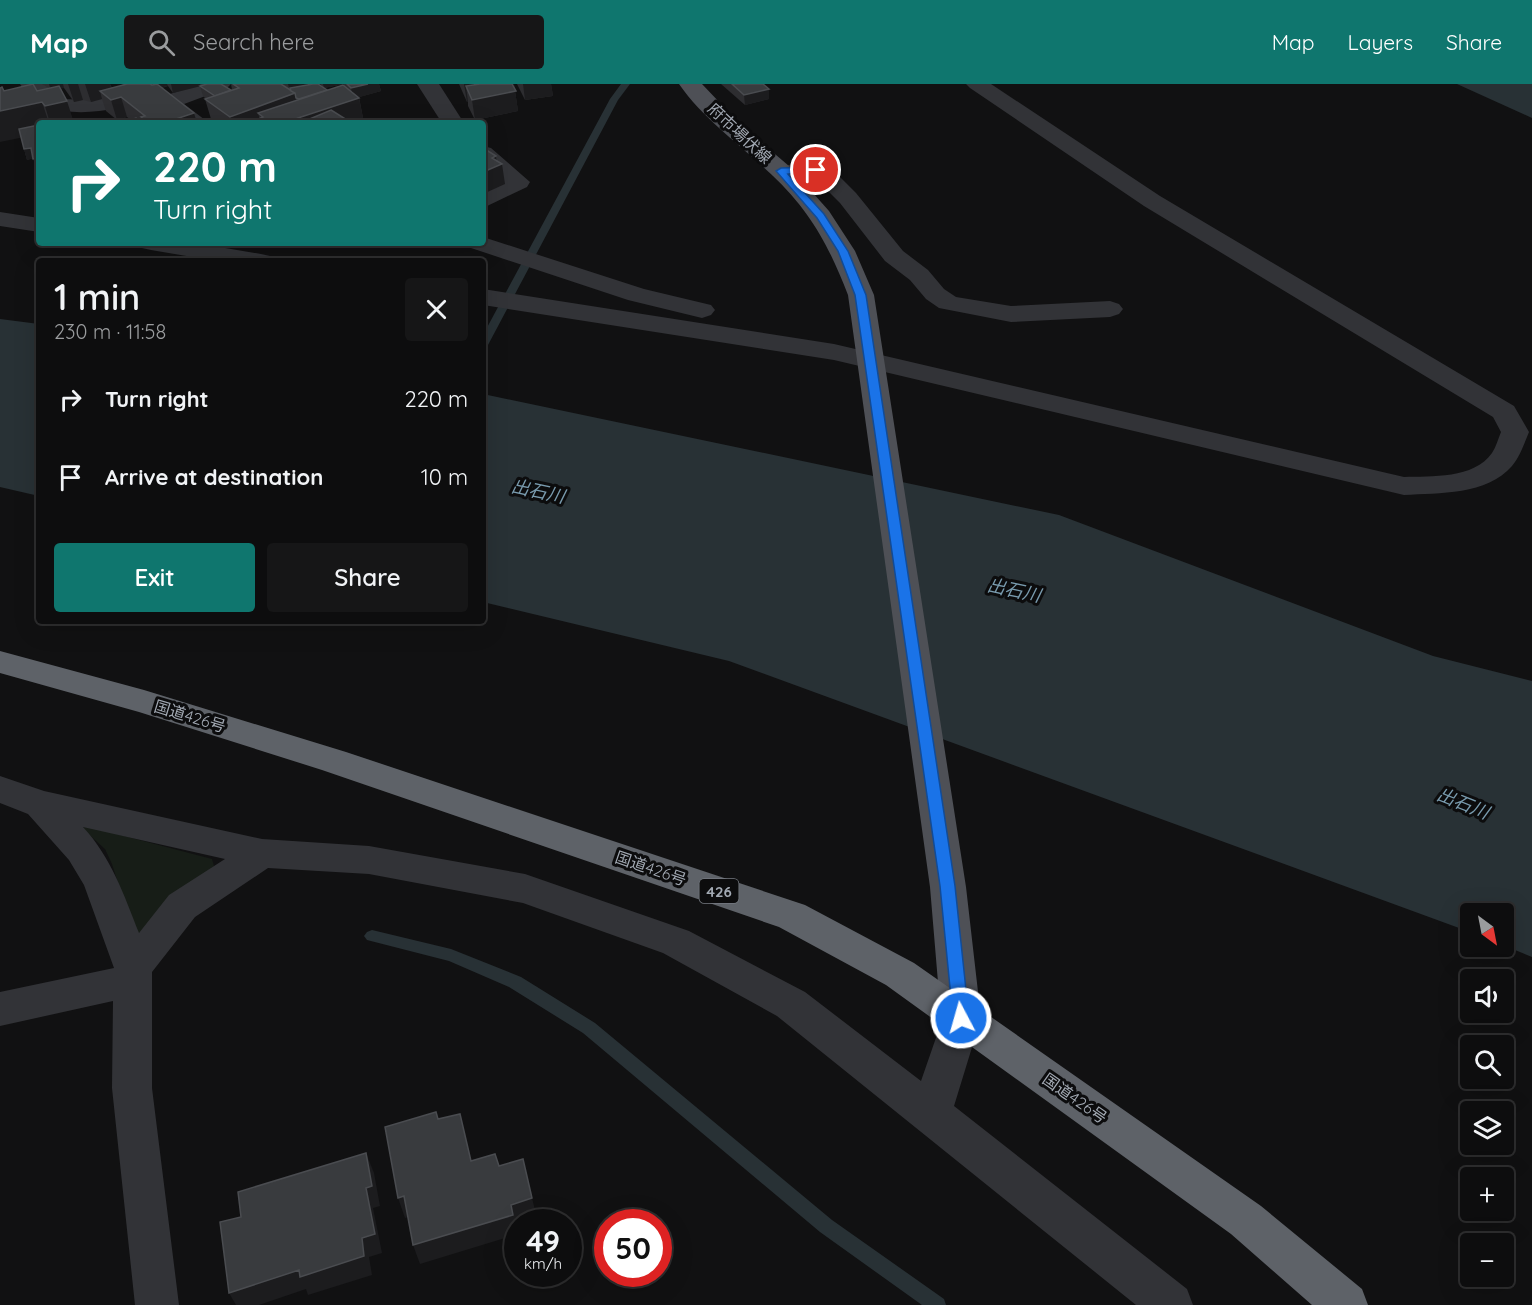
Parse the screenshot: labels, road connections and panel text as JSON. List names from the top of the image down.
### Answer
{
  "streets": {
    "highway": ["国道426号", "426"],
    "main road": ["府市場伏線"]
  },
  "crossings": [
    ["府市場伏線", "国道426号"]
  ],
  "water": ["出石川"],
  "north": "bottom right",
  "page": {
    "header": "Map",
    "search": "Search here",
    "nav": ["Map", "Layers", "Share"],
    "turn": ["220 m", "Turn right"],
    "heading": ["1 min", "230 m · 11:58"],
    "list": [
      {
        "name": "Turn right",
        "value": "220 m"
      },
      {
        "name": "Arrive at destination",
        "value": "10 m"
      }
    ],
    "buttons": ["Exit", "Share"],
    "map_buttons": ["+", "−"],
    "speed": "49 km/h",
    "limit": "50"
  }
}
